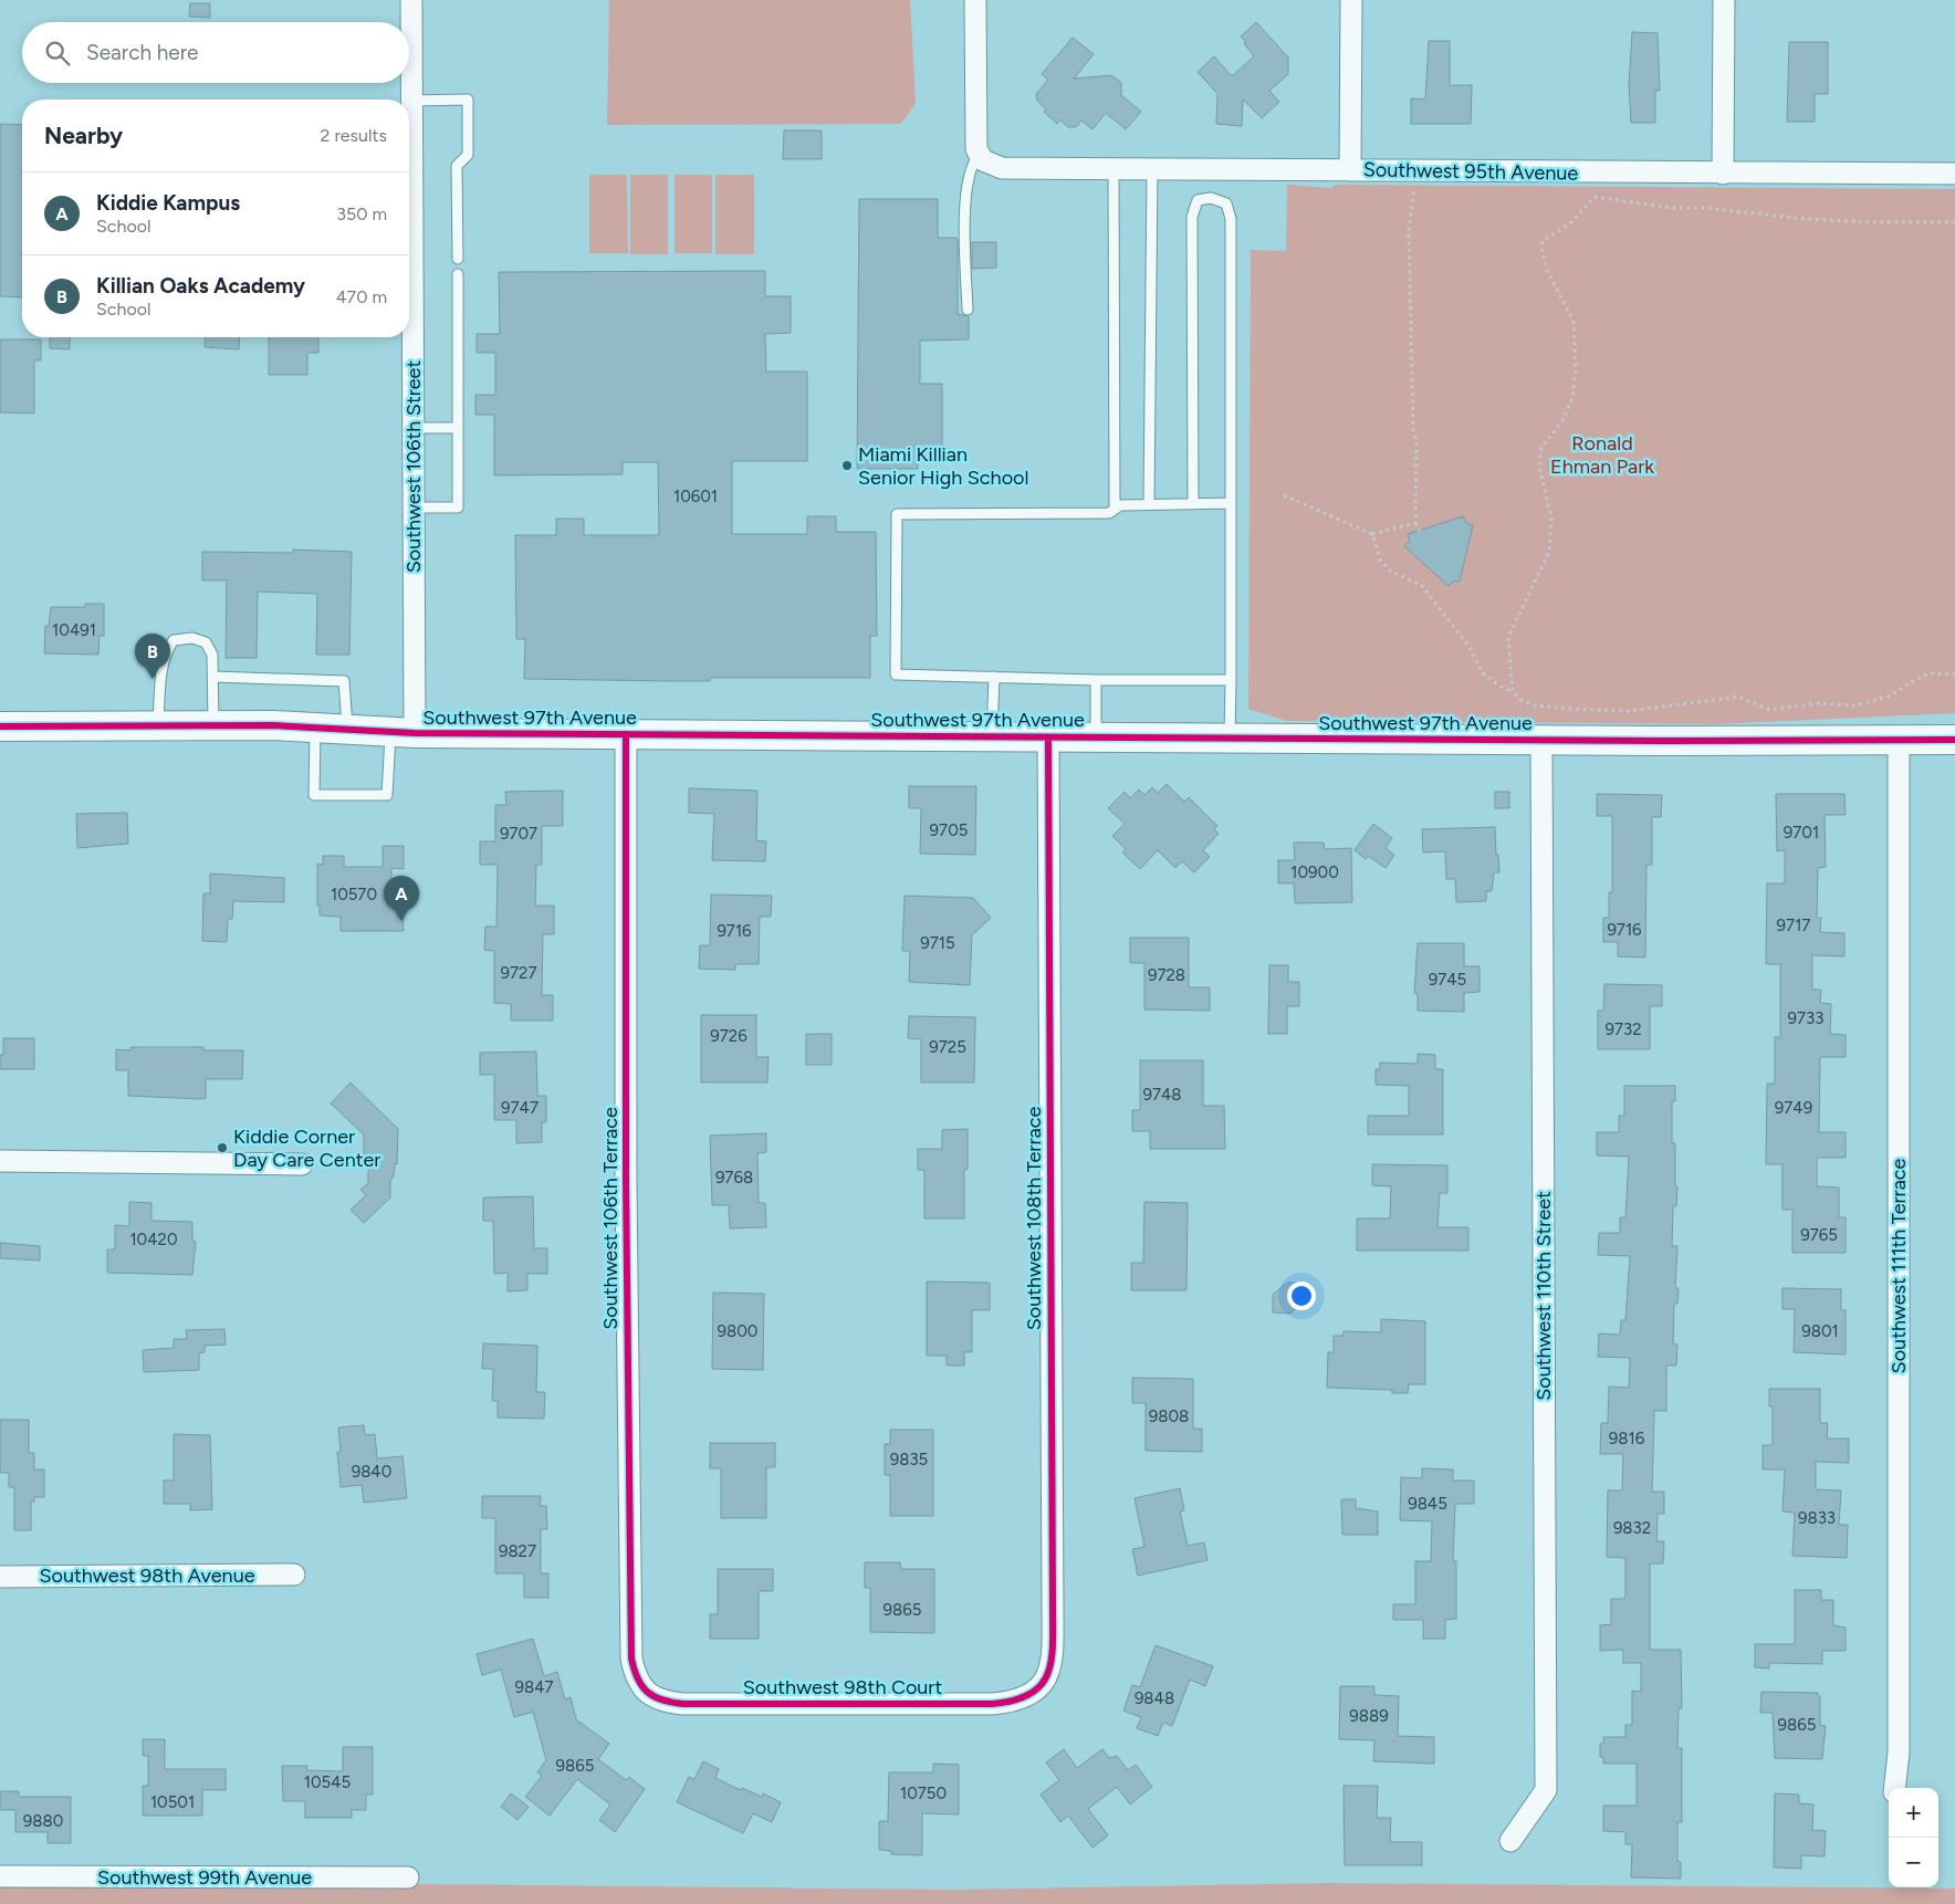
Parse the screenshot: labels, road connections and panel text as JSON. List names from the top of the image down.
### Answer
{
  "streets": {
    "street": [
      "Southwest 95th Avenue",
      "Southwest 106th Street",
      "Southwest 97th Avenue",
      "Southwest 106th Terrace",
      "Southwest 108th Terrace",
      "Southwest 111th Terrace",
      "Southwest 110th Street",
      "Southwest 98th Avenue",
      "Southwest 98th Court",
      "Southwest 99th Avenue"
    ]
  },
  "crossings": [
    ["Southwest 106th Street", "Southwest 97th Avenue"],
    ["Southwest 97th Avenue", "Southwest 106th Terrace"],
    ["Southwest 97th Avenue", "Southwest 108th Terrace"],
    ["Southwest 97th Avenue", "Southwest 111th Terrace"],
    ["Southwest 97th Avenue", "Southwest 110th Street"],
    ["Southwest 106th Terrace", "Southwest 98th Court"],
    ["Southwest 108th Terrace", "Southwest 98th Court"]
  ],
  "parks": ["Ronald Ehman Park"],
  "places": ["Miami Killian Senior High School", "Kiddie Corner Day Care Center"],
  "house_numbers": [
    "10601",
    "10491",
    "9705",
    "9701",
    "9707",
    "10900",
    "10570",
    "9717",
    "9716",
    "9716",
    "9715",
    "9727",
    "9728",
    "9745",
    "9733",
    "9732",
    "9726",
    "9725",
    "9748",
    "9747",
    "9749",
    "9768",
    "9765",
    "10420",
    "9800",
    "9801",
    "9808",
    "9816",
    "9835",
    "9840",
    "9845",
    "9833",
    "9832",
    "9827",
    "9865",
    "9847",
    "9848",
    "9889",
    "9865",
    "9865",
    "10545",
    "10750",
    "10501",
    "9880"
  ],
  "page": {
    "search": "Search here",
    "heading": ["Nearby", "2 results"],
    "list": [
      {
        "mark": "A",
        "name": "Kiddie Kampus",
        "note": "School",
        "value": "350 m"
      },
      {
        "mark": "B",
        "name": "Killian Oaks Academy",
        "note": "School",
        "value": "470 m"
      }
    ],
    "pins": ["B", "A"],
    "map_buttons": ["+", "−"]
  }
}
